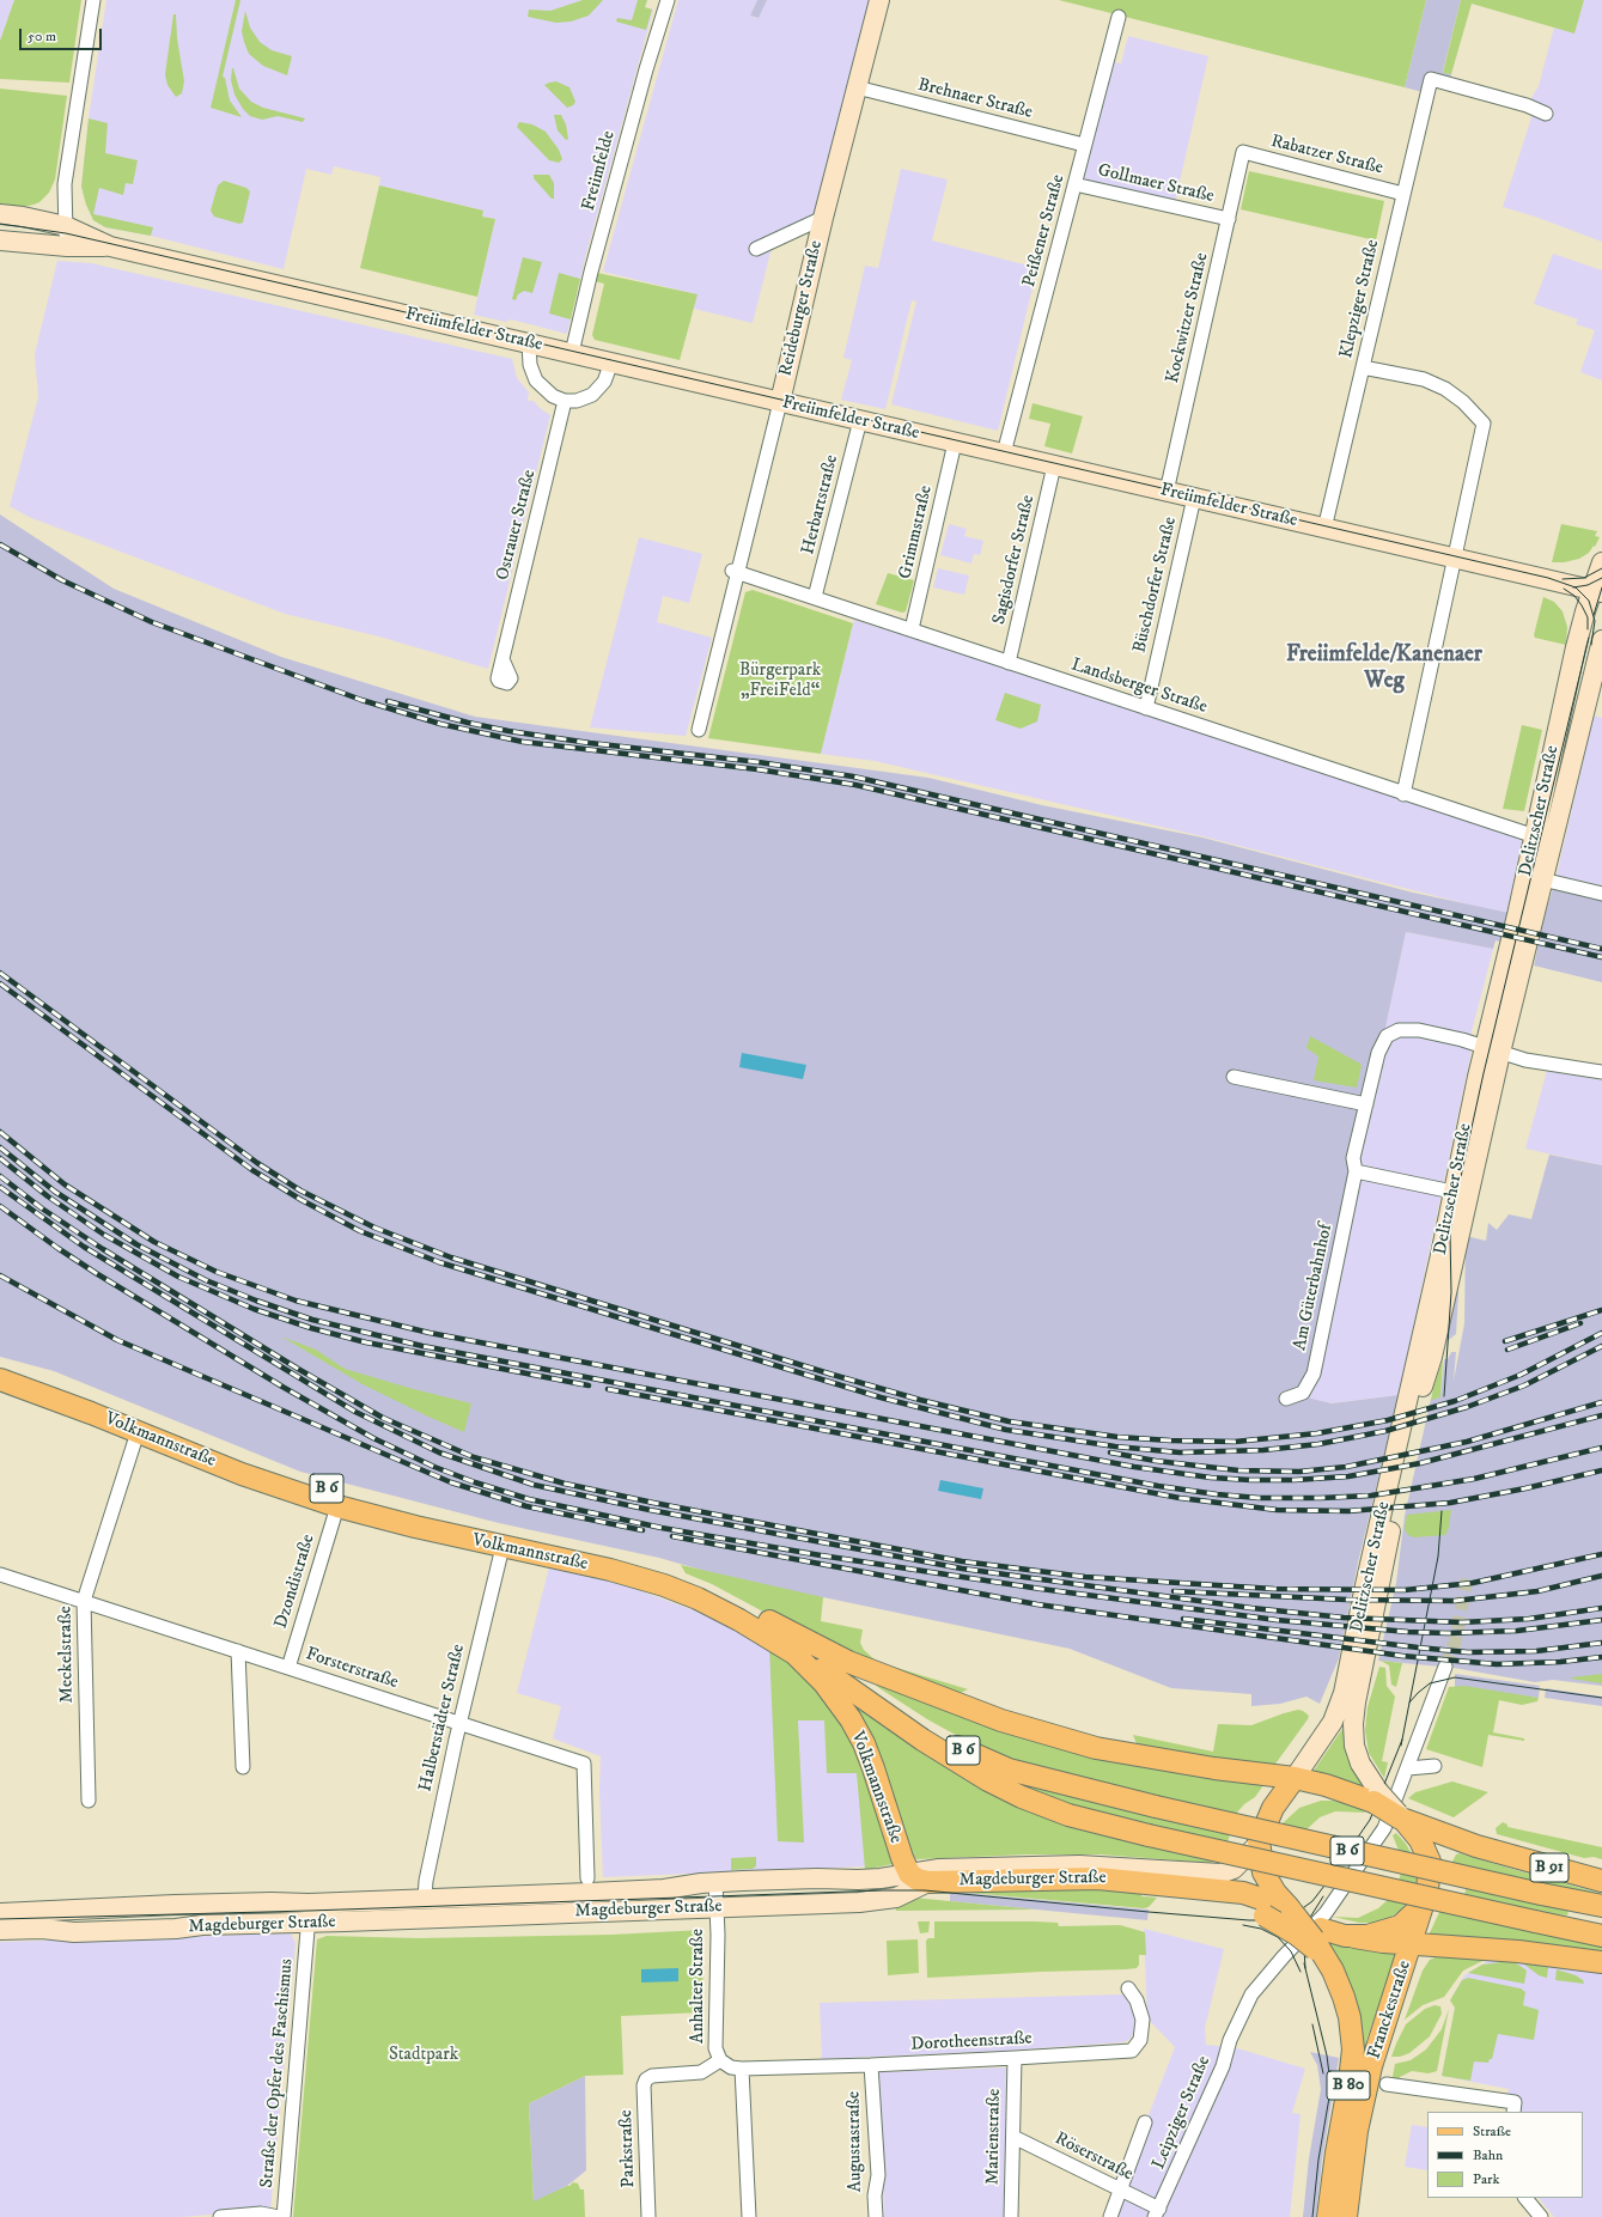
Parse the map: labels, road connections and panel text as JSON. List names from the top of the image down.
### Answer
{
  "streets": {
    "main road": [
      "Volkmannstraße",
      "B 6",
      "B 91",
      "Magdeburger Straße",
      "Franckestraße",
      "B 80"
    ],
    "street": [
      "Brehnaer Straße",
      "Rabatzer Straße",
      "Freiimfelde",
      "Gollmaer Straße",
      "Peißener Straße",
      "Klepziger Straße",
      "Reideburger Straße",
      "Kockwitzer Straße",
      "Freiimfelder Straße",
      "Herbartstraße",
      "Ostrauer Straße",
      "Grimmstraße",
      "Sagisdorfer Straße",
      "Büschdorfer Straße",
      "Landsberger Straße",
      "Delitzscher Straße",
      "Am Güterbahnhof",
      "Dzondistraße",
      "Meckelstraße",
      "Forsterstraße",
      "Halberstädter Straße",
      "Anhalter Straße",
      "Dorotheenstraße",
      "Straße der Opfer des Faschismus",
      "Leipziger Straße",
      "Marienstraße",
      "Augustastraße",
      "Parkstraße",
      "Röserstraße"
    ]
  },
  "crossings": [
    ["Brehnaer Straße", "Peißener Straße"],
    ["Brehnaer Straße", "Reideburger Straße"],
    ["Rabatzer Straße", "Klepziger Straße"],
    ["Rabatzer Straße", "Kockwitzer Straße"],
    ["Freiimfelde", "Freiimfelder Straße"],
    ["Gollmaer Straße", "Peißener Straße"],
    ["Gollmaer Straße", "Kockwitzer Straße"],
    ["Peißener Straße", "Freiimfelder Straße"],
    ["Klepziger Straße", "Freiimfelder Straße"],
    ["Reideburger Straße", "Freiimfelder Straße"],
    ["Reideburger Straße", "Landsberger Straße"],
    ["Kockwitzer Straße", "Freiimfelder Straße"],
    ["Freiimfelder Straße", "Herbartstraße"],
    ["Freiimfelder Straße", "Grimmstraße"],
    ["Freiimfelder Straße", "Sagisdorfer Straße"],
    ["Freiimfelder Straße", "Büschdorfer Straße"],
    ["Freiimfelder Straße", "Delitzscher Straße"],
    ["Herbartstraße", "Landsberger Straße"],
    ["Grimmstraße", "Landsberger Straße"],
    ["Sagisdorfer Straße", "Landsberger Straße"],
    ["Büschdorfer Straße", "Landsberger Straße"],
    ["Landsberger Straße", "Delitzscher Straße"],
    ["Delitzscher Straße", "Am Güterbahnhof"],
    ["Delitzscher Straße", "B 91"],
    ["Delitzscher Straße", "Magdeburger Straße"],
    ["Delitzscher Straße", "Franckestraße"],
    ["Delitzscher Straße", "B 80"],
    ["Volkmannstraße", "B 6"],
    ["Volkmannstraße", "Dzondistraße"],
    ["Volkmannstraße", "Meckelstraße"],
    ["Volkmannstraße", "Halberstädter Straße"],
    ["Volkmannstraße", "Magdeburger Straße"],
    ["Dzondistraße", "Forsterstraße"],
    ["Meckelstraße", "Forsterstraße"],
    ["Forsterstraße", "Halberstädter Straße"],
    ["Halberstädter Straße", "Magdeburger Straße"],
    ["B 91", "Magdeburger Straße"],
    ["B 91", "Franckestraße"],
    ["B 91", "B 80"],
    ["Magdeburger Straße", "Anhalter Straße"],
    ["Magdeburger Straße", "Franckestraße"],
    ["Magdeburger Straße", "Straße der Opfer des Faschismus"],
    ["Magdeburger Straße", "B 80"],
    ["Anhalter Straße", "Dorotheenstraße"],
    ["Anhalter Straße", "Parkstraße"],
    ["Franckestraße", "B 80"],
    ["Dorotheenstraße", "Marienstraße"],
    ["Dorotheenstraße", "Augustastraße"],
    ["Leipziger Straße", "Röserstraße"],
    ["Marienstraße", "Röserstraße"]
  ],
  "districts": ["Freiimfelde/Kanenaer Weg"],
  "parks": ["Bürgerpark „FreiFeld“", "Stadtpark"],
  "legend": ["Straße", "Bahn", "Park"],
  "scale_bar": "50 m"
}
